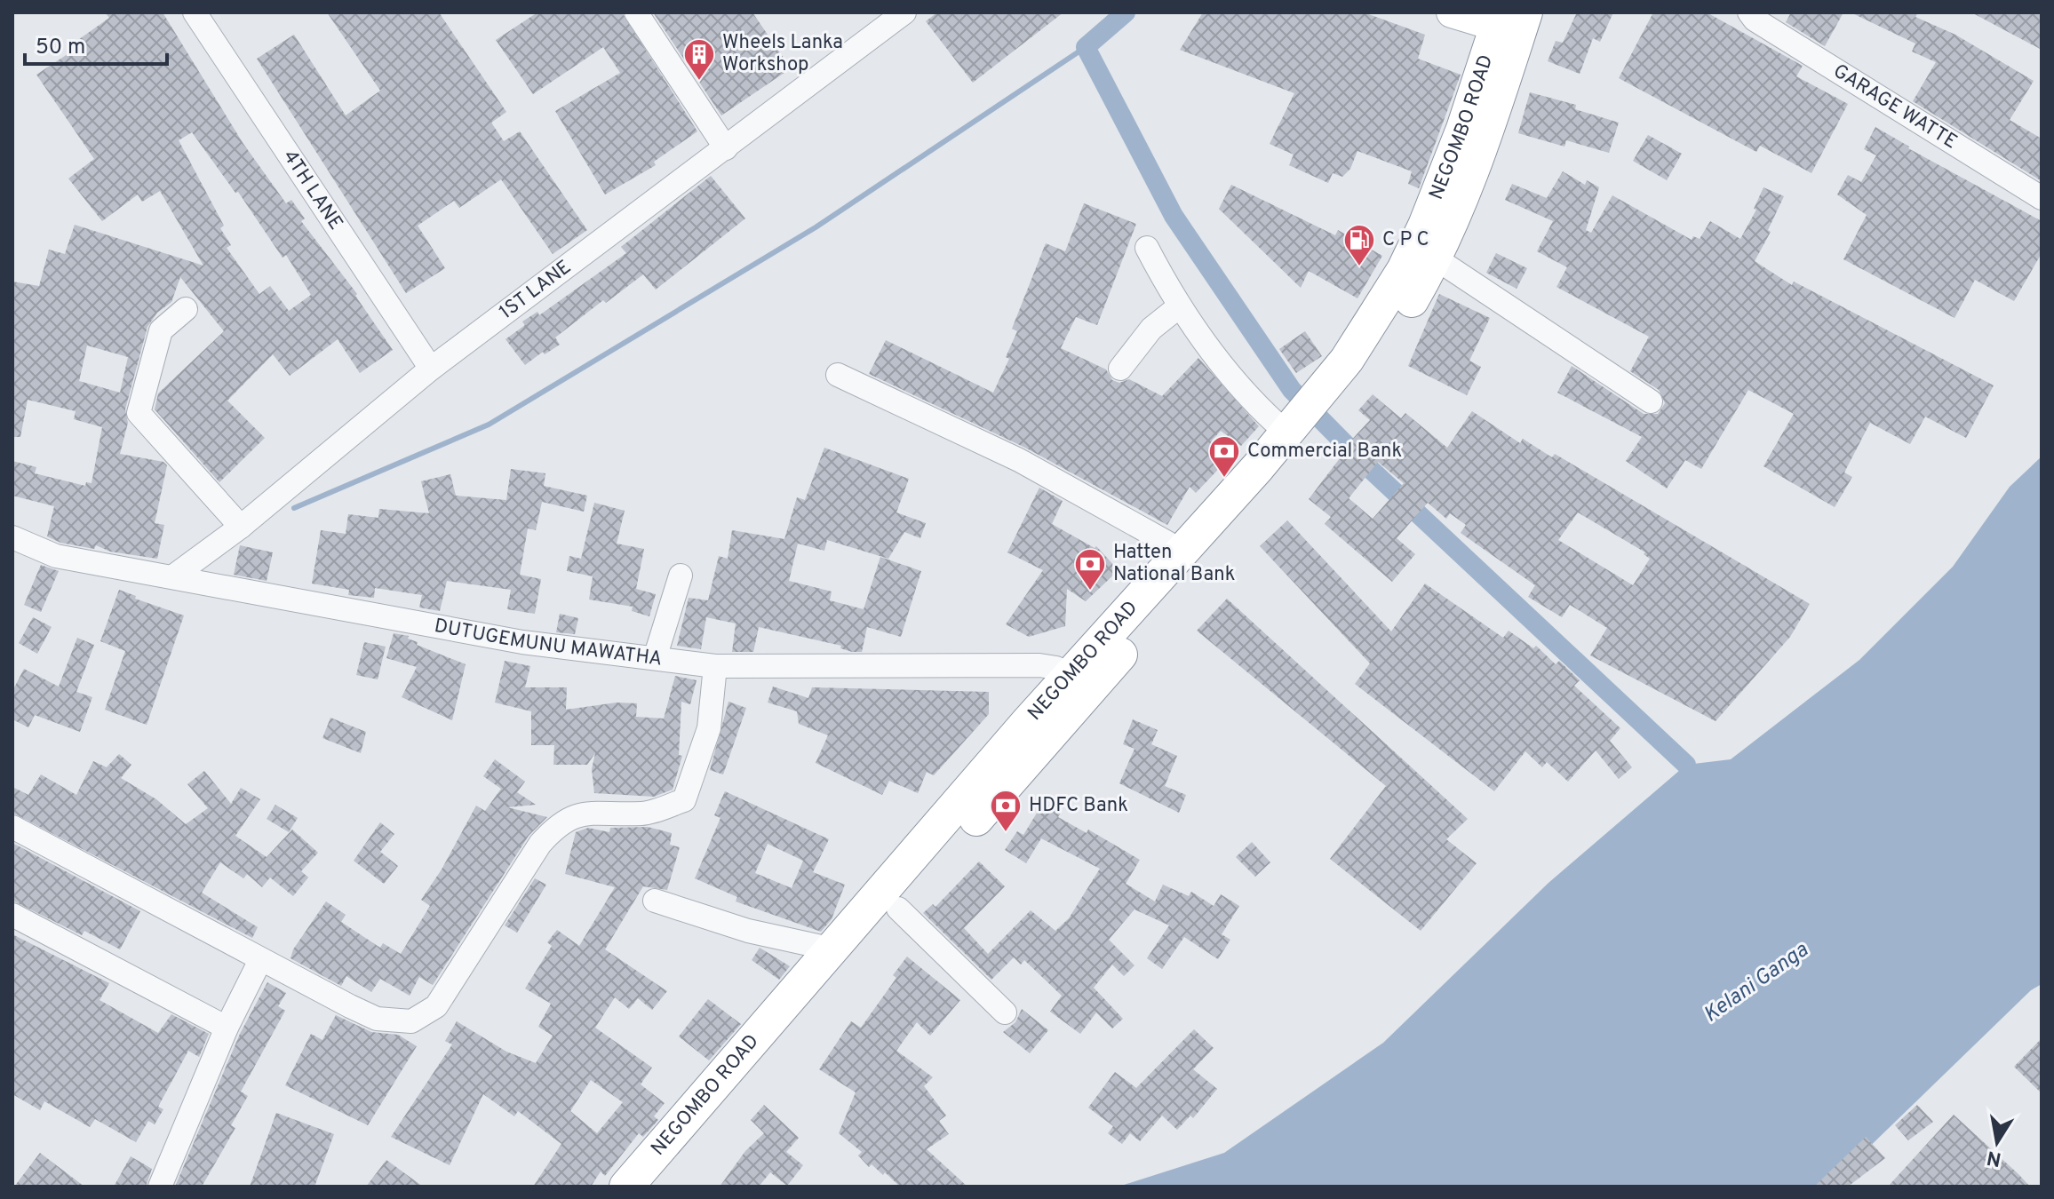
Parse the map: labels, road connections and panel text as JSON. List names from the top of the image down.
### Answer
{
  "streets": {
    "highway": ["NEGOMBO ROAD"],
    "street": [
      "GARAGE WATTE",
      "4TH LANE",
      "1ST LANE",
      "DUTUGEMUNU MAWATHA"
    ]
  },
  "crossings": [
    ["NEGOMBO ROAD", "DUTUGEMUNU MAWATHA"],
    ["4TH LANE", "1ST LANE"],
    ["1ST LANE", "DUTUGEMUNU MAWATHA"]
  ],
  "water": ["Kelani Ganga"],
  "places": {
    "building": ["Wheels Lanka Workshop"],
    "fuel station": ["C P C"],
    "bank": ["Commercial Bank", "Hatten National Bank", "HDFC Bank"]
  },
  "scale_bar": "50 m",
  "north": "bottom"
}
